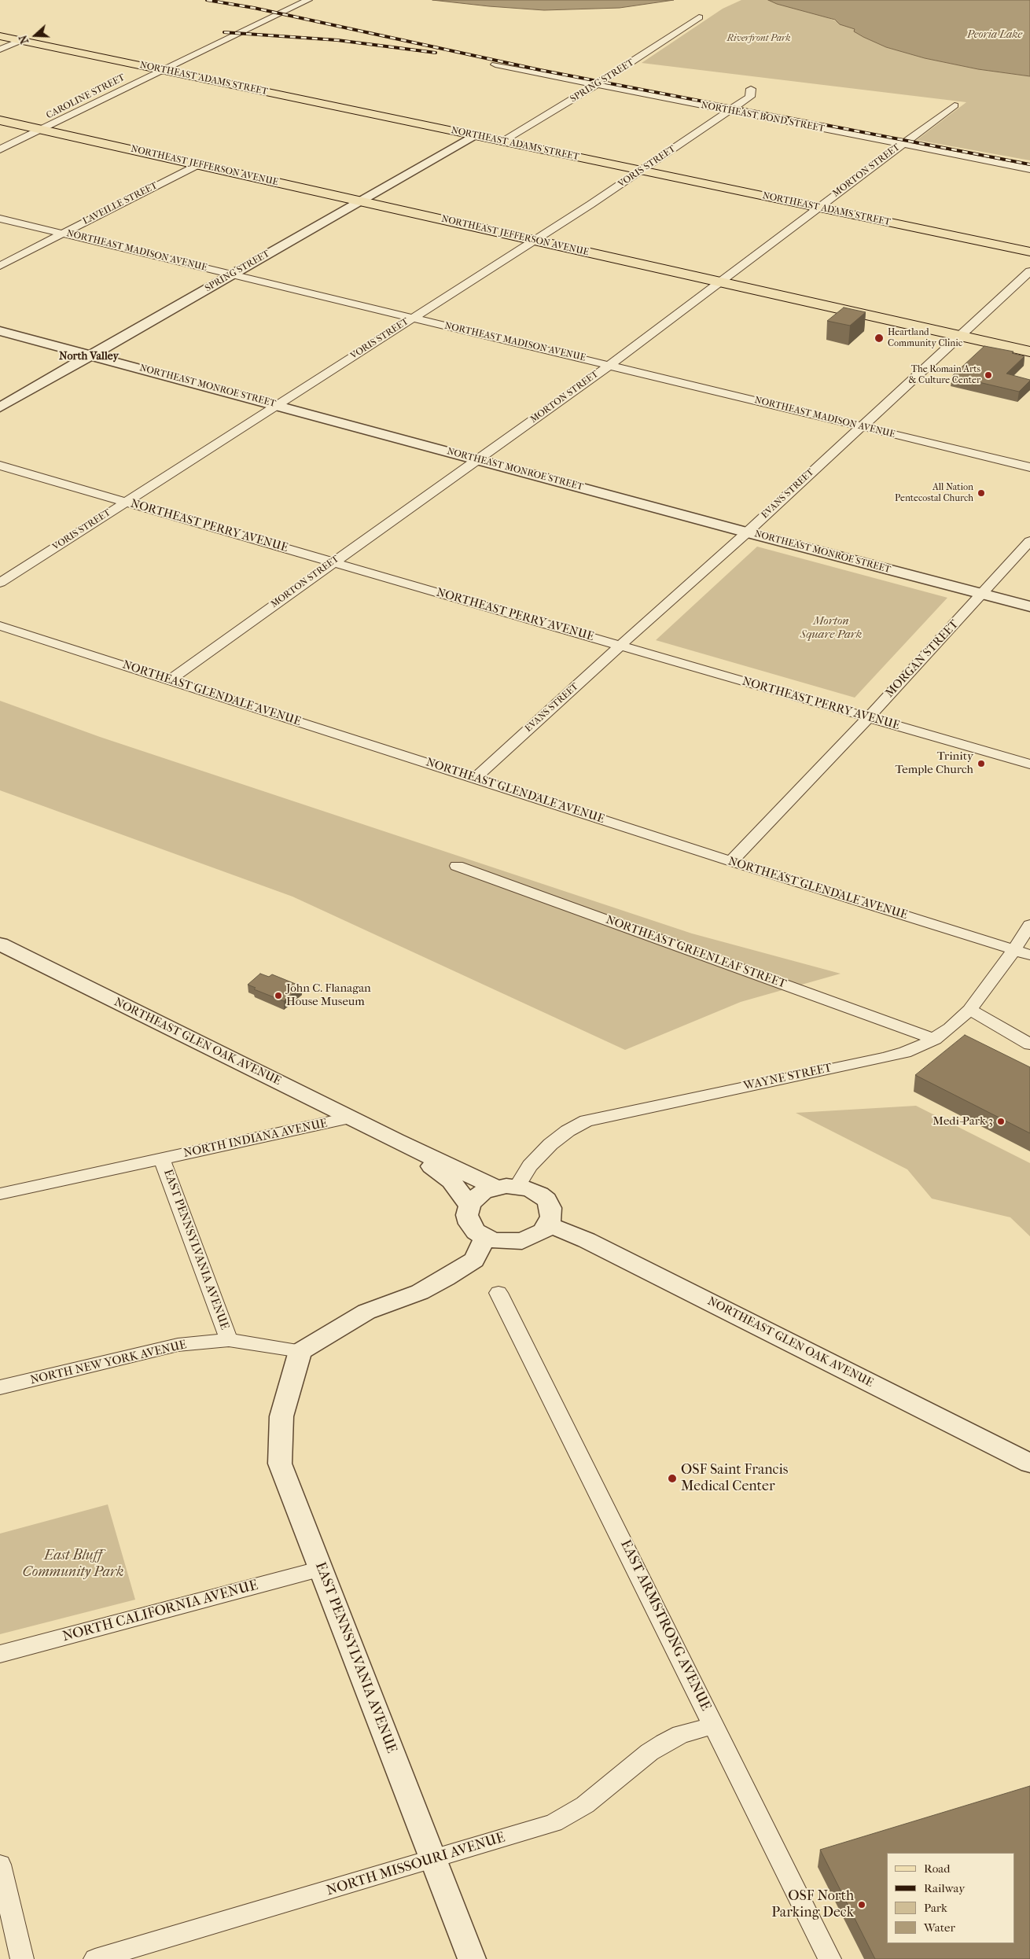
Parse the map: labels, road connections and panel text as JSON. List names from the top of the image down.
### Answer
{
  "streets": {
    "main road": ["NORTHEAST ADAMS STREET", "NORTHEAST JEFFERSON AVENUE"],
    "street": [
      "SPRING STREET",
      "CAROLINE STREET",
      "NORTHEAST BOND STREET",
      "VORIS STREET",
      "MORTON STREET",
      "LAVEILLE STREET",
      "NORTHEAST MADISON AVENUE",
      "NORTHEAST MONROE STREET",
      "EVANS STREET",
      "NORTHEAST PERRY AVENUE",
      "MORGAN STREET",
      "NORTHEAST GLENDALE AVENUE",
      "NORTHEAST GREENLEAF STREET",
      "NORTHEAST GLEN OAK AVENUE",
      "WAYNE STREET",
      "NORTH INDIANA AVENUE",
      "EAST PENNSYLVANIA AVENUE",
      "NORTH NEW YORK AVENUE",
      "NORTH CALIFORNIA AVENUE",
      "EAST ARMSTRONG AVENUE",
      "NORTH MISSOURI AVENUE"
    ]
  },
  "crossings": [
    ["NORTHEAST ADAMS STREET", "SPRING STREET"],
    ["NORTHEAST ADAMS STREET", "CAROLINE STREET"],
    ["NORTHEAST ADAMS STREET", "VORIS STREET"],
    ["NORTHEAST ADAMS STREET", "MORTON STREET"],
    ["SPRING STREET", "NORTHEAST BOND STREET"],
    ["SPRING STREET", "NORTHEAST JEFFERSON AVENUE"],
    ["SPRING STREET", "NORTHEAST MADISON AVENUE"],
    ["SPRING STREET", "NORTHEAST MONROE STREET"],
    ["CAROLINE STREET", "NORTHEAST JEFFERSON AVENUE"],
    ["NORTHEAST BOND STREET", "VORIS STREET"],
    ["NORTHEAST BOND STREET", "MORTON STREET"],
    ["NORTHEAST JEFFERSON AVENUE", "VORIS STREET"],
    ["NORTHEAST JEFFERSON AVENUE", "MORTON STREET"],
    ["NORTHEAST JEFFERSON AVENUE", "LAVEILLE STREET"],
    ["NORTHEAST JEFFERSON AVENUE", "EVANS STREET"],
    ["VORIS STREET", "NORTHEAST MADISON AVENUE"],
    ["VORIS STREET", "NORTHEAST MONROE STREET"],
    ["VORIS STREET", "NORTHEAST PERRY AVENUE"],
    ["MORTON STREET", "NORTHEAST MADISON AVENUE"],
    ["MORTON STREET", "NORTHEAST MONROE STREET"],
    ["MORTON STREET", "NORTHEAST PERRY AVENUE"],
    ["MORTON STREET", "NORTHEAST GLENDALE AVENUE"],
    ["LAVEILLE STREET", "NORTHEAST MADISON AVENUE"],
    ["NORTHEAST MADISON AVENUE", "EVANS STREET"],
    ["NORTHEAST MONROE STREET", "EVANS STREET"],
    ["NORTHEAST MONROE STREET", "MORGAN STREET"],
    ["EVANS STREET", "NORTHEAST PERRY AVENUE"],
    ["EVANS STREET", "NORTHEAST GLENDALE AVENUE"],
    ["NORTHEAST PERRY AVENUE", "MORGAN STREET"],
    ["MORGAN STREET", "NORTHEAST GLENDALE AVENUE"],
    ["NORTHEAST GLENDALE AVENUE", "WAYNE STREET"],
    ["NORTHEAST GREENLEAF STREET", "WAYNE STREET"],
    ["NORTHEAST GLEN OAK AVENUE", "WAYNE STREET"],
    ["NORTHEAST GLEN OAK AVENUE", "NORTH INDIANA AVENUE"],
    ["NORTH INDIANA AVENUE", "EAST PENNSYLVANIA AVENUE"],
    ["EAST PENNSYLVANIA AVENUE", "NORTH NEW YORK AVENUE"],
    ["EAST PENNSYLVANIA AVENUE", "NORTH CALIFORNIA AVENUE"],
    ["EAST PENNSYLVANIA AVENUE", "NORTH MISSOURI AVENUE"],
    ["EAST ARMSTRONG AVENUE", "NORTH MISSOURI AVENUE"]
  ],
  "districts": ["North Valley"],
  "water": ["Peoria Lake"],
  "parks": ["Riverfront Park", "Morton Square Park", "East Bluff Community Park"],
  "places": [
    "Heartland Community Clinic",
    "The Romain Arts & Culture Center",
    "All Nation Pentecostal Church",
    "Trinity Temple Church",
    "John C. Flanagan House Museum",
    "Medi-Park 3",
    "OSF Saint Francis Medical Center",
    "OSF North Parking Deck"
  ],
  "legend": [
    "Road",
    "Railway",
    "Park",
    "Water"
  ],
  "north": "left"
}
